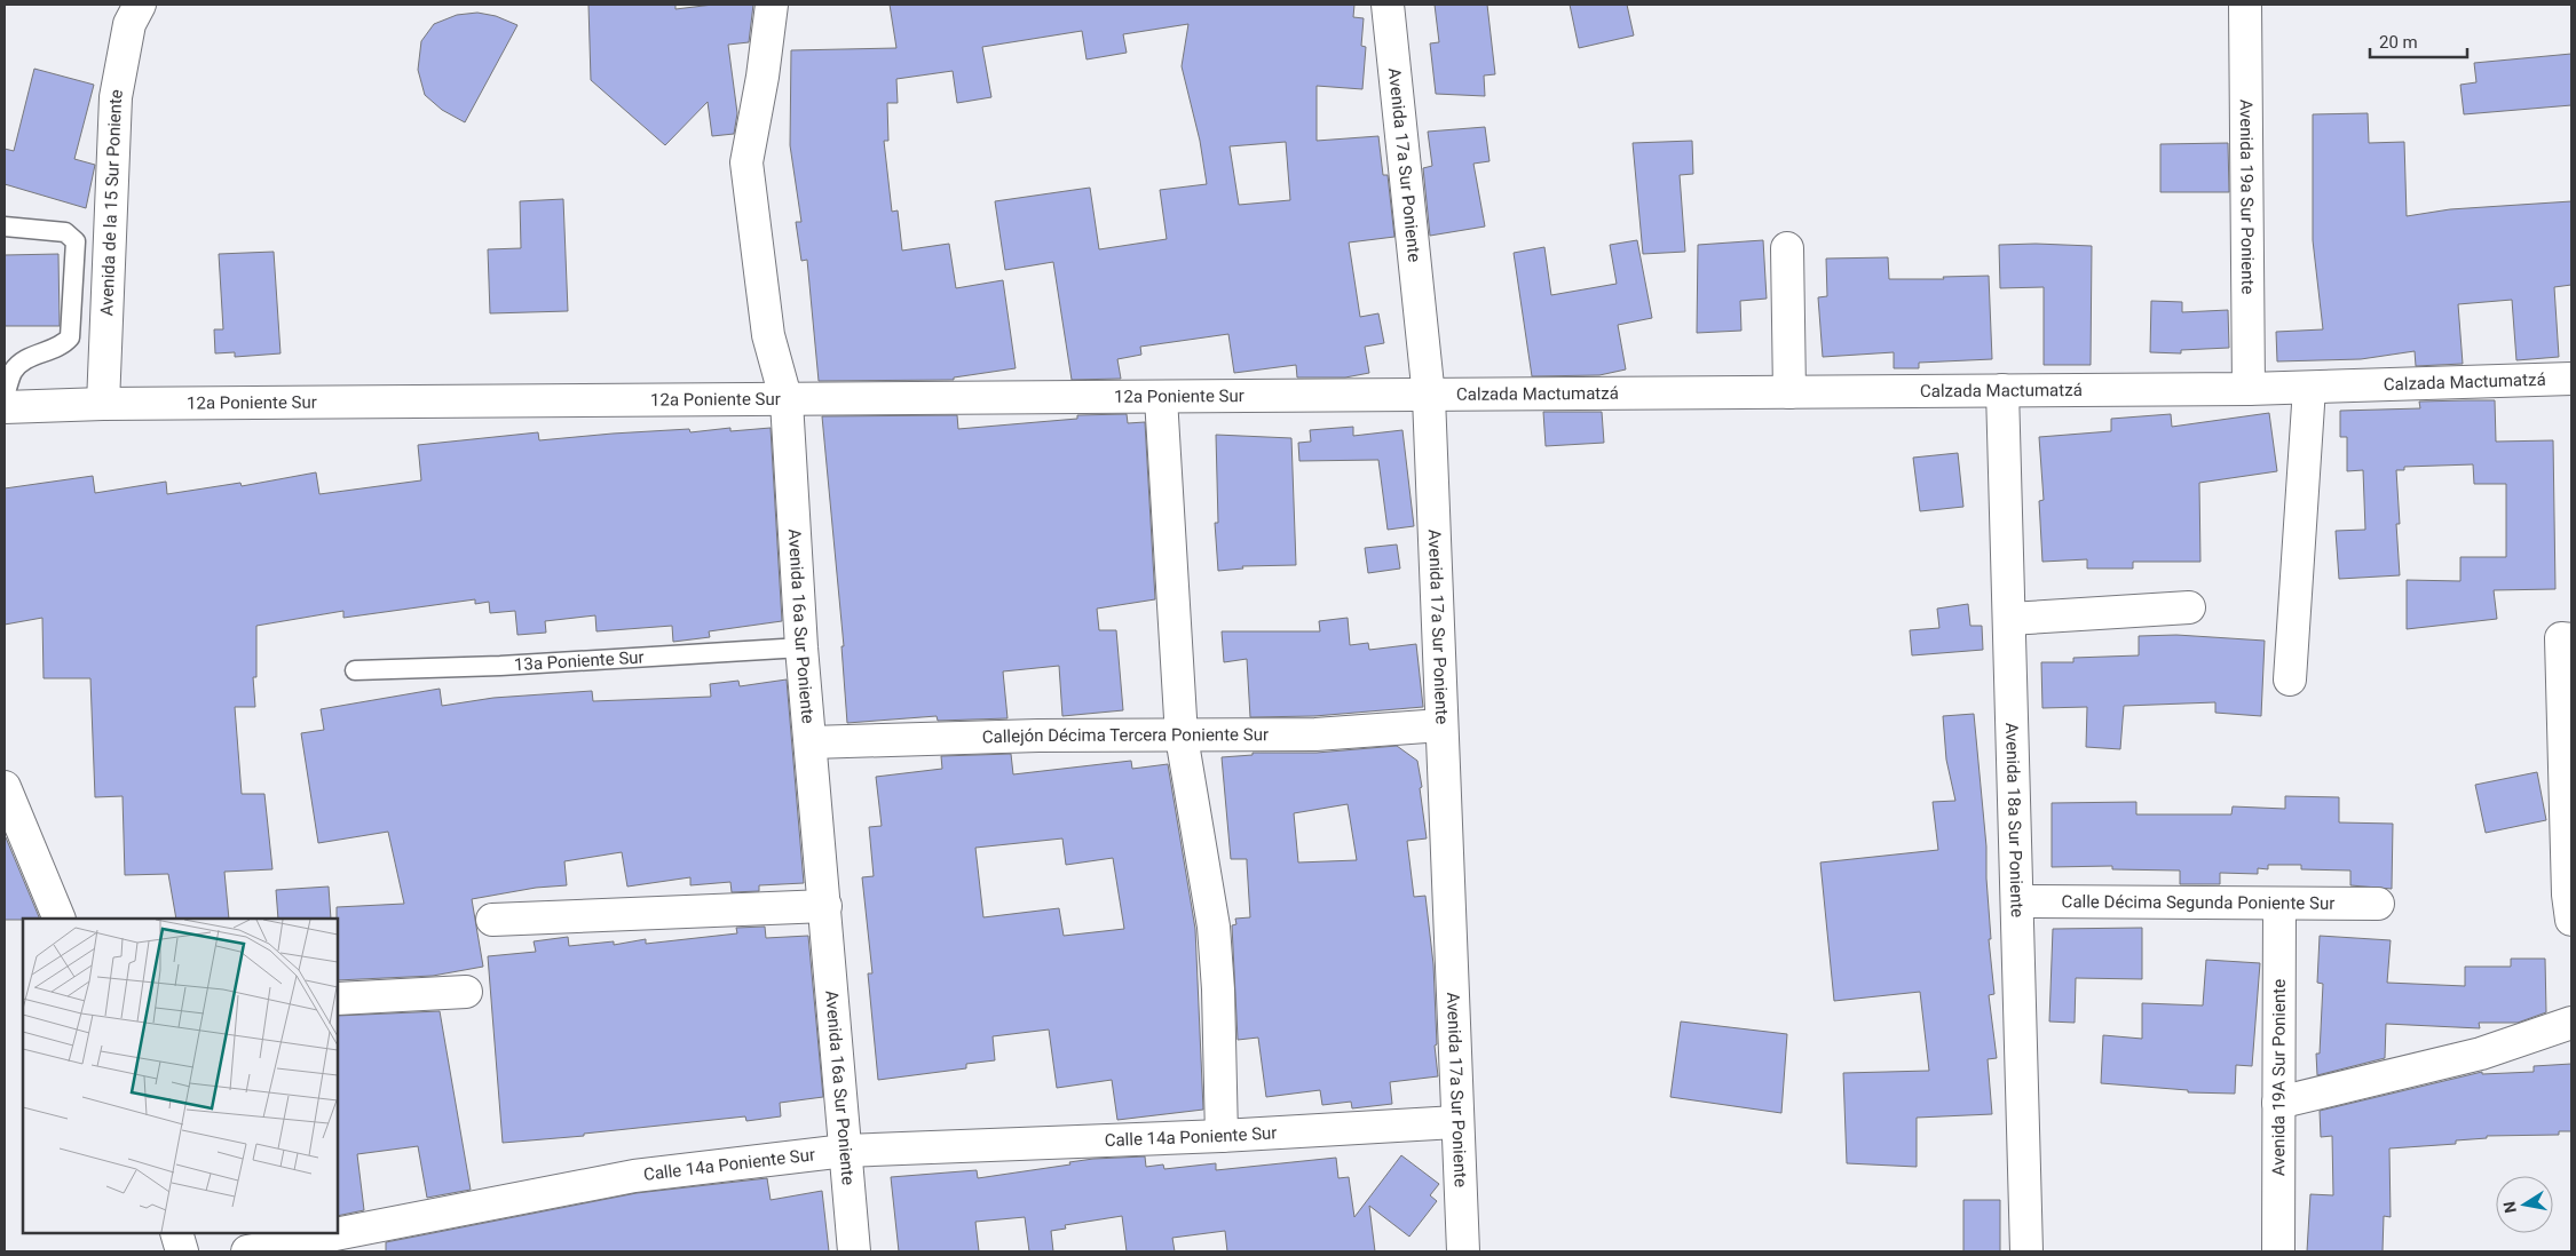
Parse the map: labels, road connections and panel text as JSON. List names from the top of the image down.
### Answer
{
  "streets": {
    "street": [
      "Avenida 17a Sur Poniente",
      "Avenida 19a Sur Poniente",
      "Avenida de la 15 Sur Poniente",
      "Calzada Mactumatzá",
      "12a Poniente Sur",
      "Avenida 16a Sur Poniente",
      "Callejón Décima Tercera Poniente Sur",
      "Avenida 18a Sur Poniente",
      "Calle Décima Segunda Poniente Sur",
      "Avenida 19A Sur Poniente",
      "Calle 14a Poniente Sur"
    ],
    "lane": ["13a Poniente Sur"]
  },
  "crossings": [
    ["Avenida 17a Sur Poniente", "Calzada Mactumatzá"],
    ["Avenida 17a Sur Poniente", "12a Poniente Sur"],
    ["Avenida 17a Sur Poniente", "Callejón Décima Tercera Poniente Sur"],
    ["Avenida 17a Sur Poniente", "Calle 14a Poniente Sur"],
    ["Avenida 19a Sur Poniente", "Calzada Mactumatzá"],
    ["Avenida de la 15 Sur Poniente", "12a Poniente Sur"],
    ["Calzada Mactumatzá", "12a Poniente Sur"],
    ["Calzada Mactumatzá", "Avenida 18a Sur Poniente"],
    ["12a Poniente Sur", "Avenida 16a Sur Poniente"],
    ["Avenida 16a Sur Poniente", "13a Poniente Sur"],
    ["Avenida 16a Sur Poniente", "Callejón Décima Tercera Poniente Sur"],
    ["Avenida 16a Sur Poniente", "Calle 14a Poniente Sur"],
    ["Avenida 18a Sur Poniente", "Calle Décima Segunda Poniente Sur"],
    ["Calle Décima Segunda Poniente Sur", "Avenida 19A Sur Poniente"]
  ],
  "scale_bar": "20 m",
  "north": "left"
}
